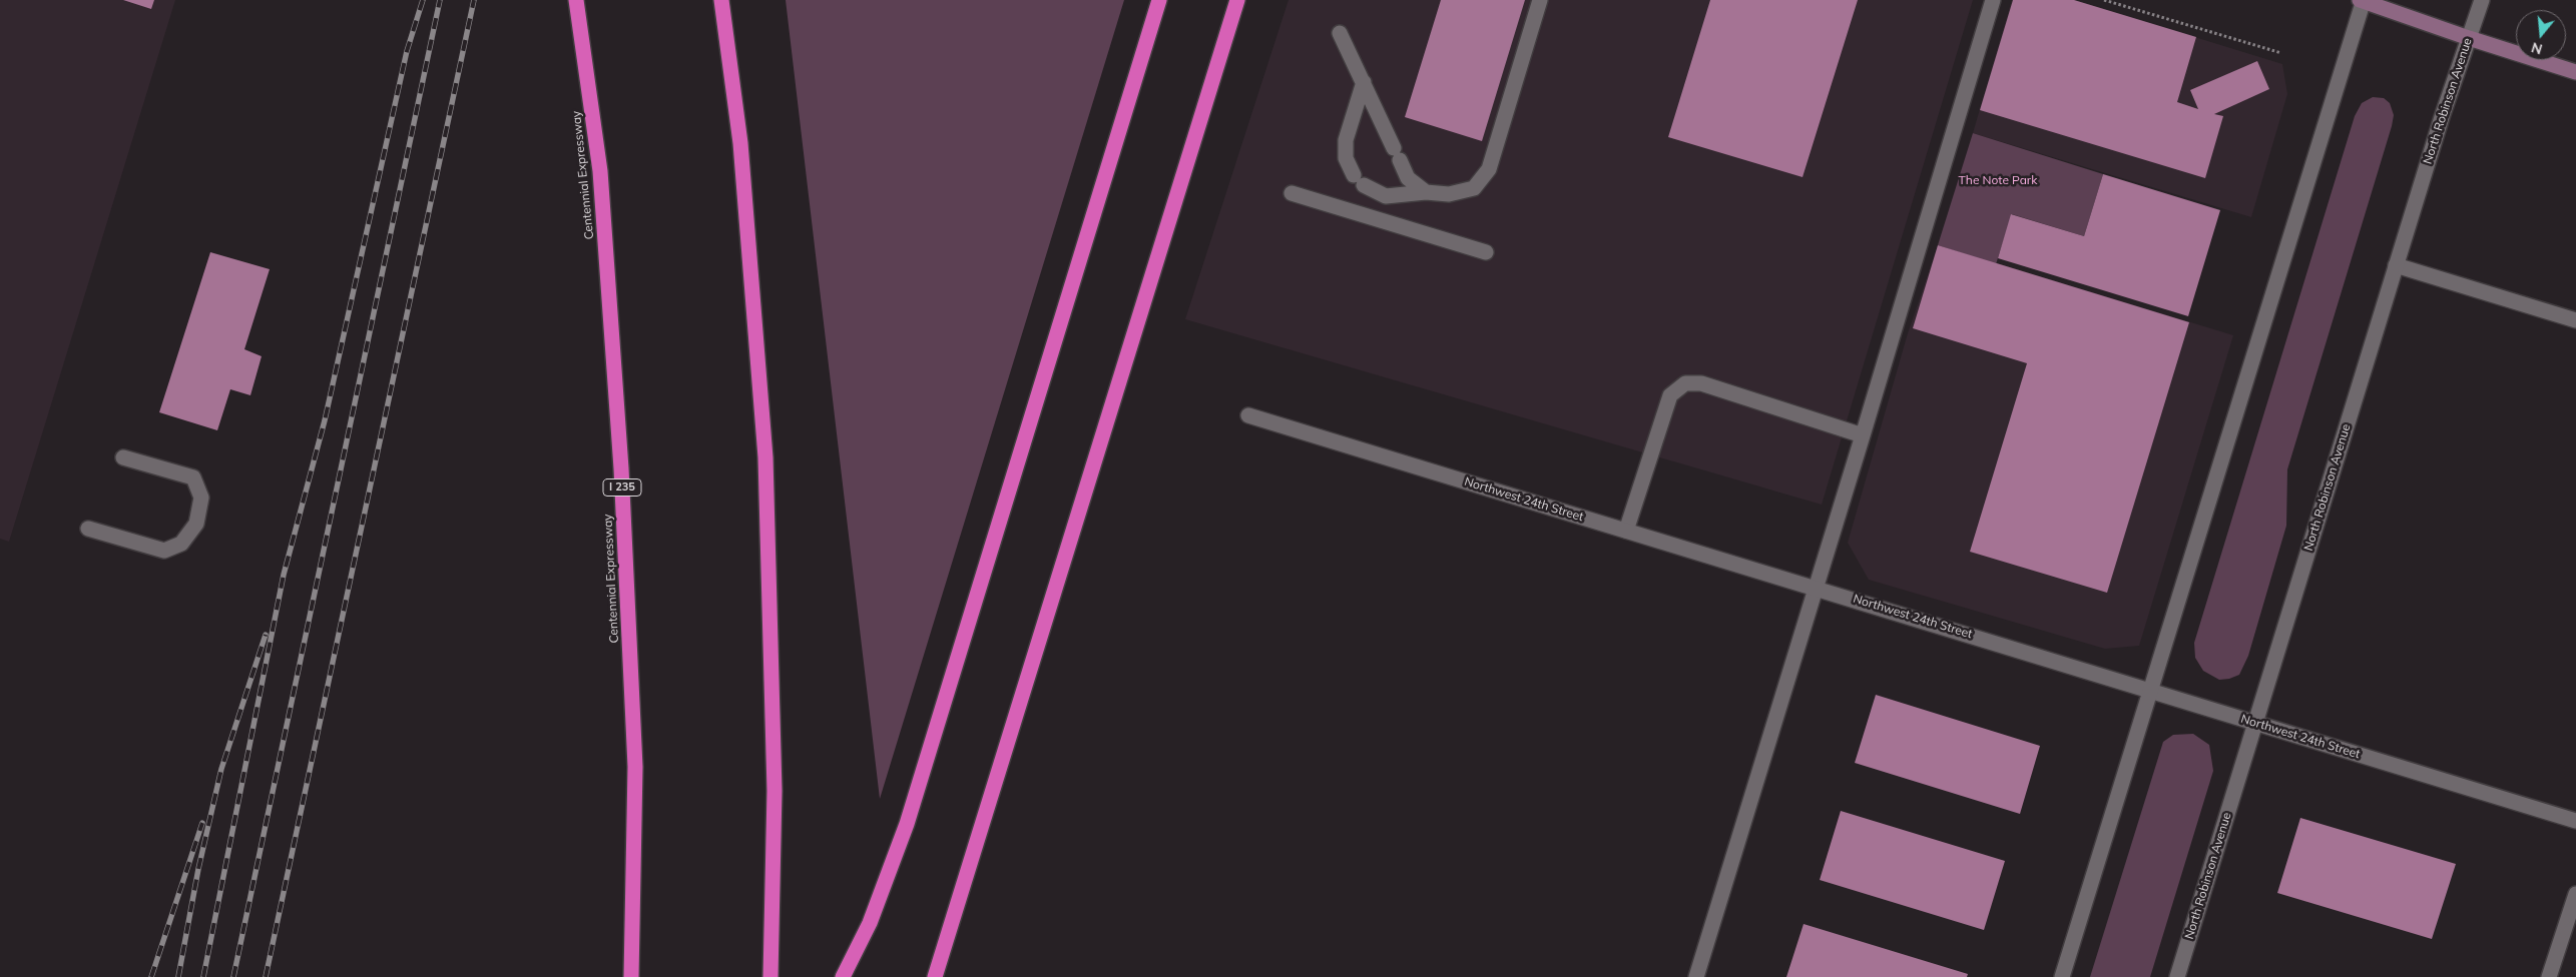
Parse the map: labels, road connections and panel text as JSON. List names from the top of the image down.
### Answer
{
  "streets": {
    "highway": ["Centennial Expressway", "I 235"],
    "street": ["North Robinson Avenue", "Northwest 24th Street"]
  },
  "crossings": [
    ["North Robinson Avenue", "Northwest 24th Street"]
  ],
  "parks": ["The Note Park"],
  "north": "bottom"
}
